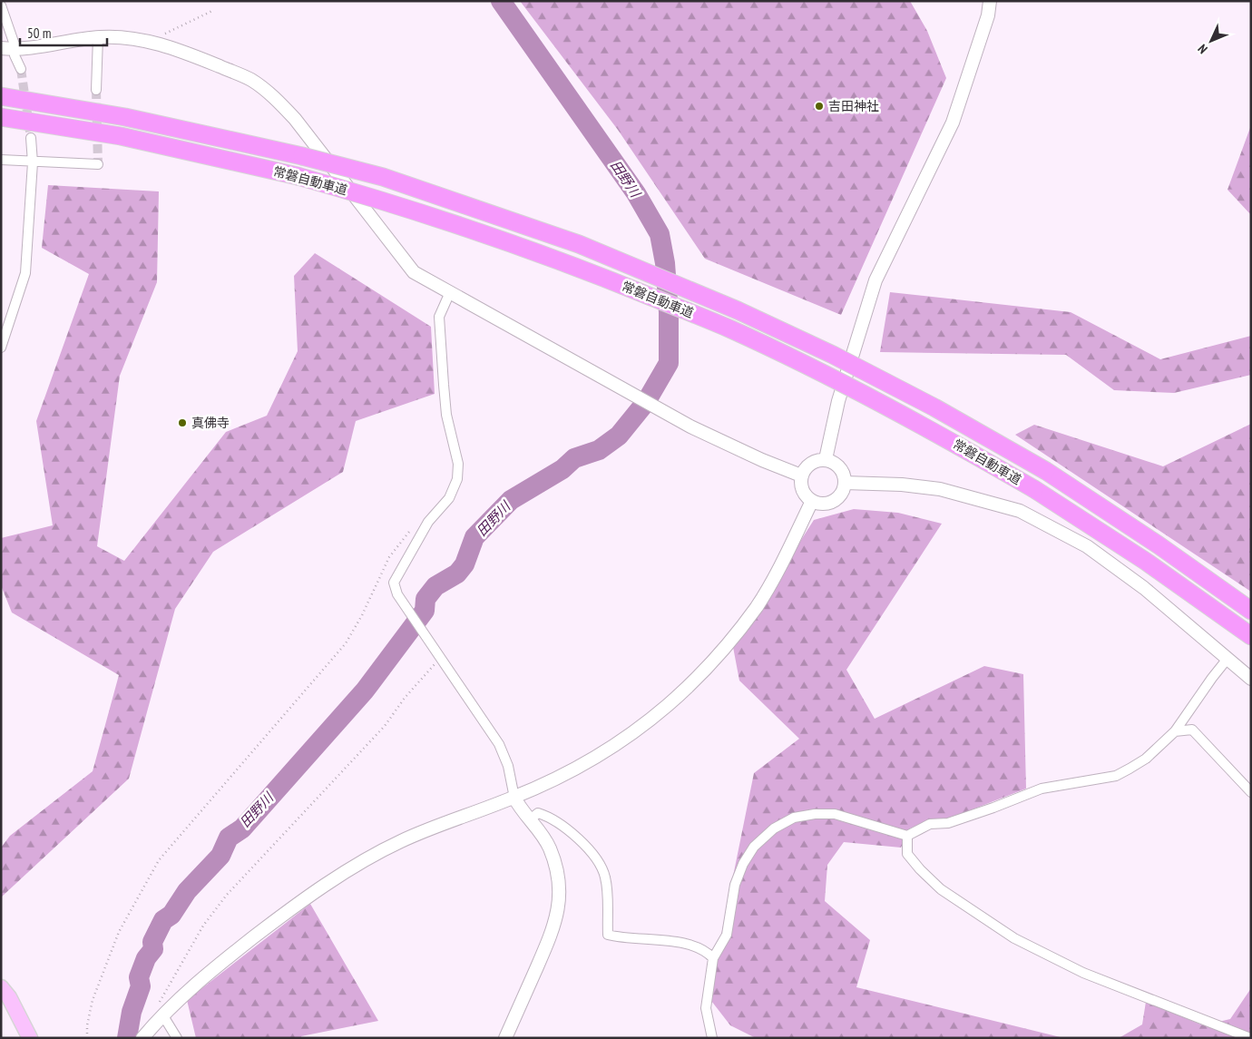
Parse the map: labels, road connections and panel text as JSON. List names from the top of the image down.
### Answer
{
  "streets": {
    "highway": ["常磐自動車道"]
  },
  "water": ["田野川"],
  "places": ["吉田神社", "真佛寺"],
  "scale_bar": "50 m",
  "north": "bottom left"
}
